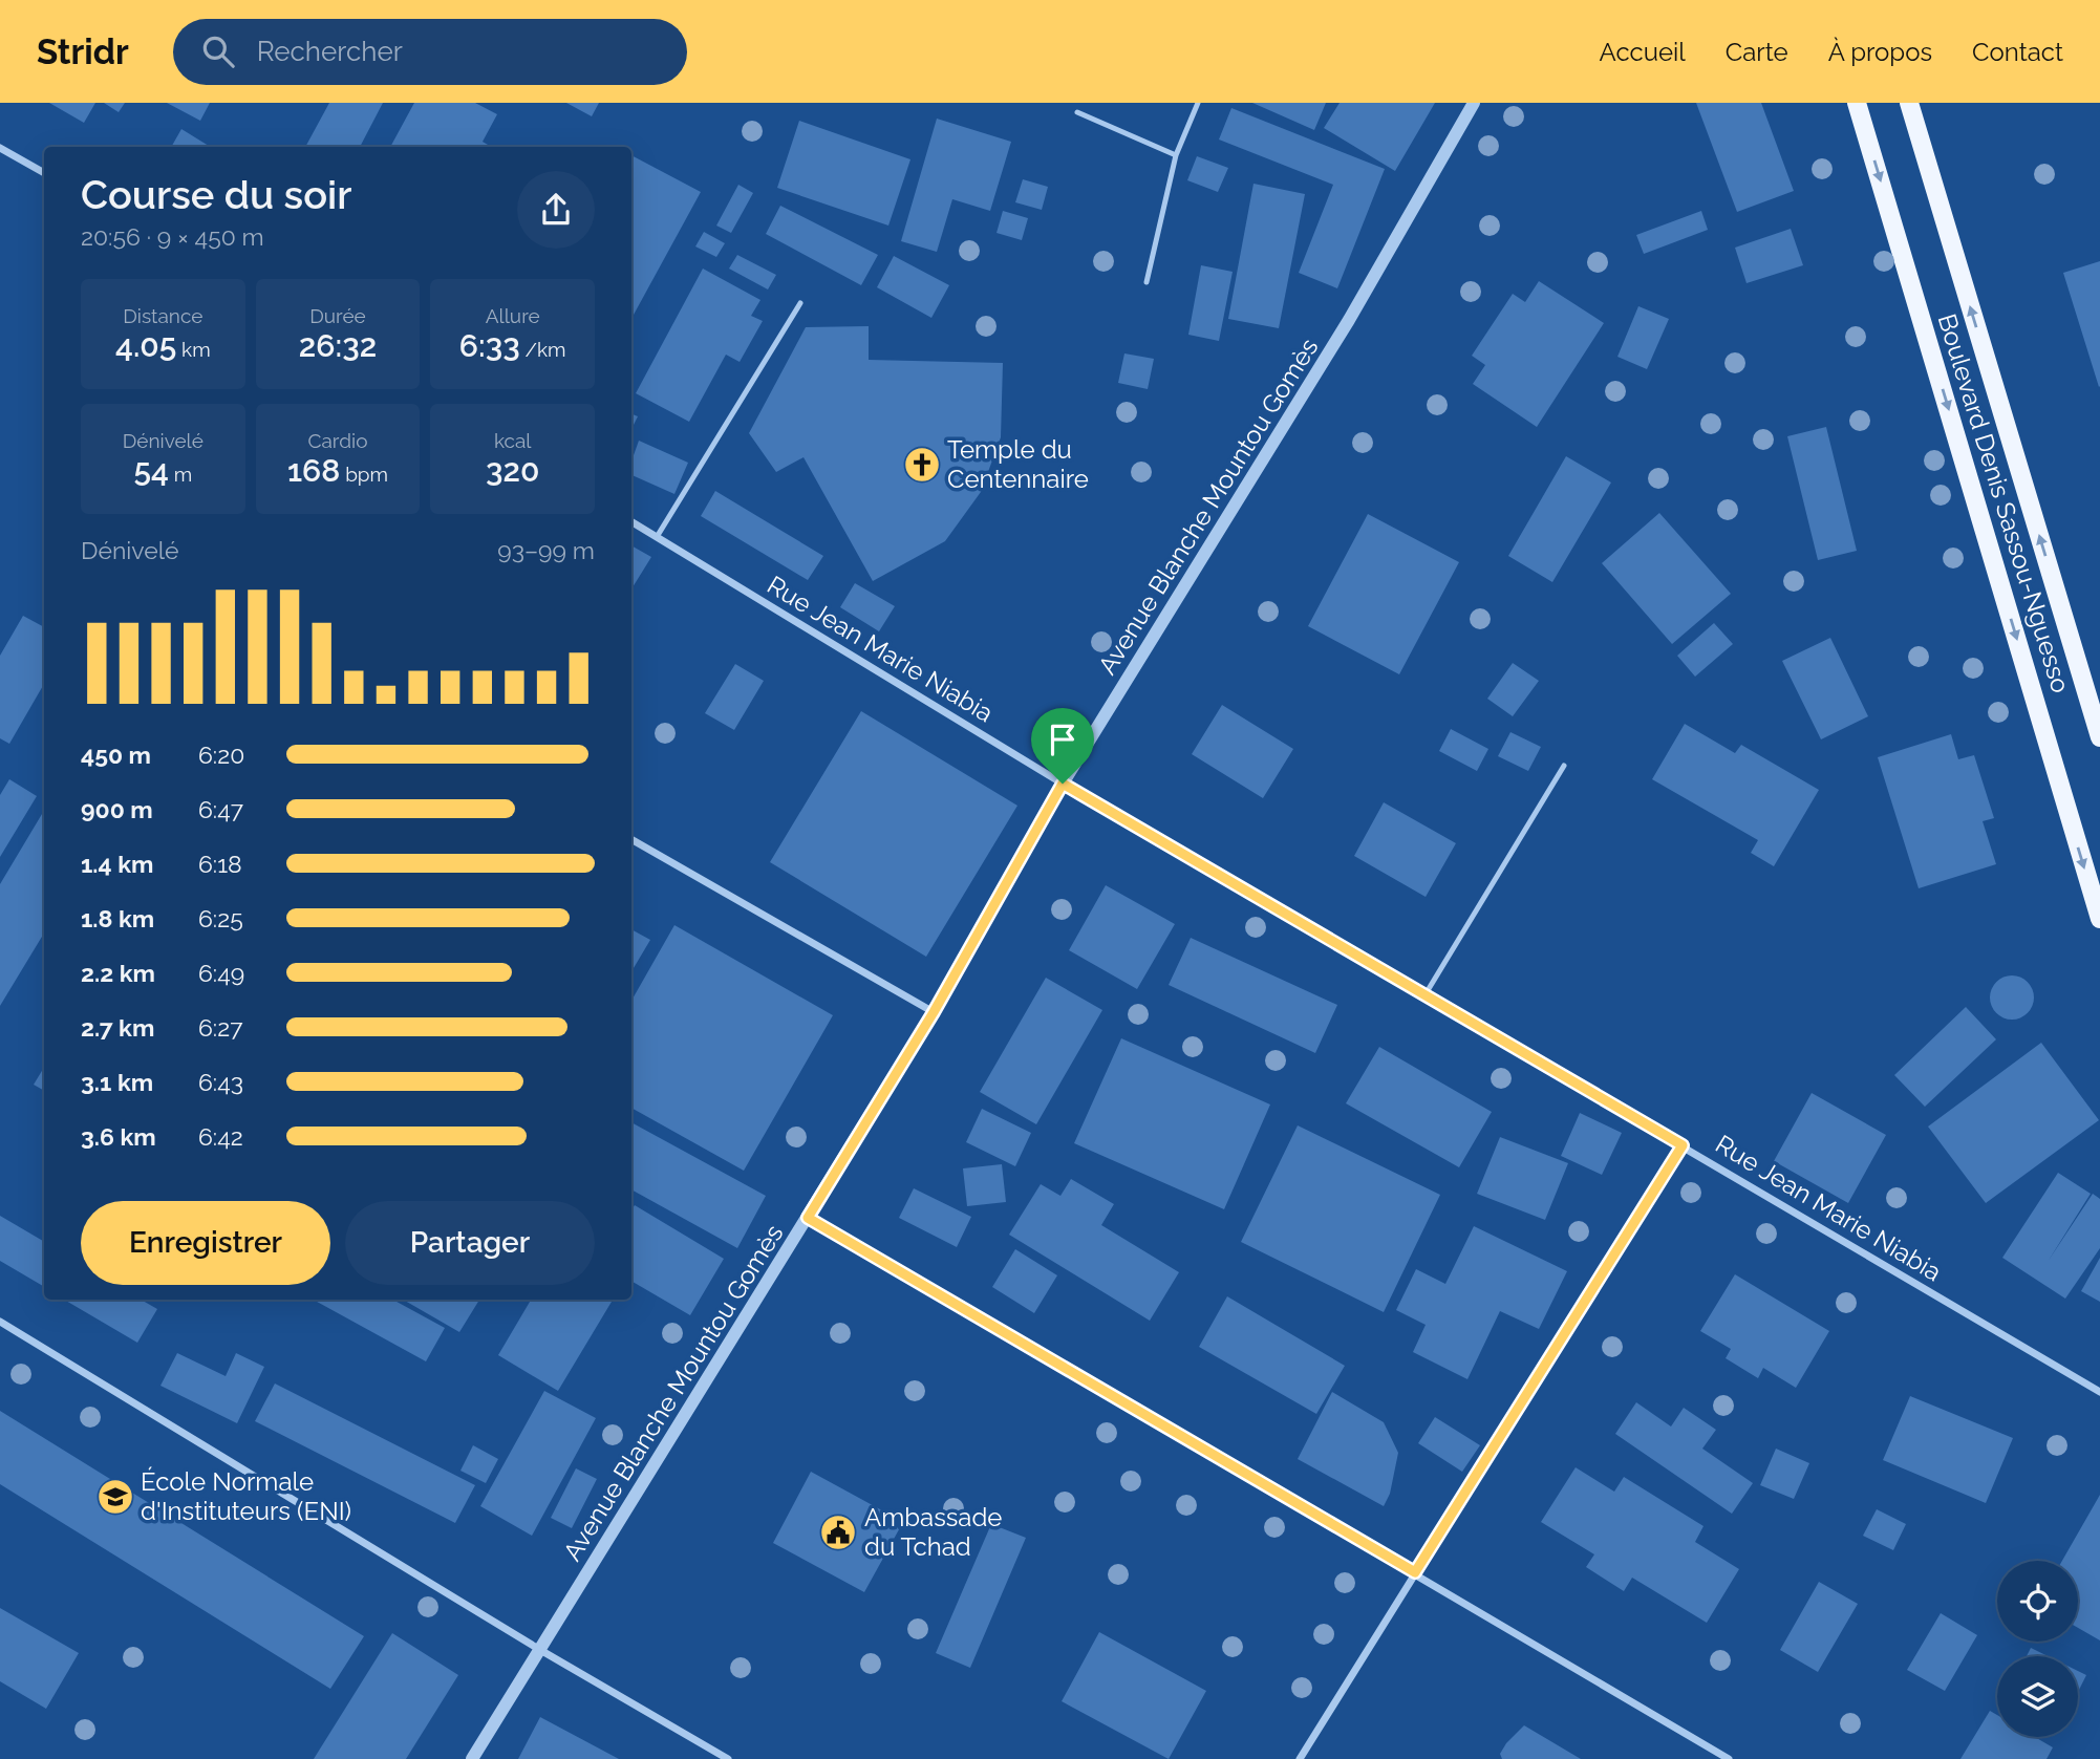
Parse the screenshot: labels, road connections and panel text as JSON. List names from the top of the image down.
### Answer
{
  "streets": {
    "main road": ["Boulevard Denis Sassou-Nguesso"],
    "street": ["Avenue Blanche Mountou Gomès", "Rue Jean Marie Niabia"]
  },
  "crossings": [
    ["Avenue Blanche Mountou Gomès", "Rue Jean Marie Niabia"]
  ],
  "places": {
    "church": ["Temple du Centennaire"],
    "school or university": ["École Normale d'Instituteurs (ENI)"],
    "public building": ["Ambassade du Tchad"]
  },
  "page": {
    "header": "Stridr",
    "search": "Rechercher",
    "nav": [
      "Accueil",
      "Carte",
      "À propos",
      "Contact"
    ],
    "heading": ["Course du soir", "20:56 · 9 × 450 m"],
    "stats": [
      ["Distance", "4.05 km"],
      ["Durée", "26:32"],
      ["Allure", "6:33 /km"],
      ["Dénivelé", "54 m"],
      ["Cardio", "168 bpm"],
      ["kcal", "320"]
    ],
    "chart": ["Dénivelé", "93–99 m"],
    "list": [
      {
        "name": "450 m",
        "note": "6:20"
      },
      {
        "name": "900 m",
        "note": "6:47"
      },
      {
        "name": "1.4 km",
        "note": "6:18"
      },
      {
        "name": "1.8 km",
        "note": "6:25"
      },
      {
        "name": "2.2 km",
        "note": "6:49"
      },
      {
        "name": "2.7 km",
        "note": "6:27"
      },
      {
        "name": "3.1 km",
        "note": "6:43"
      },
      {
        "name": "3.6 km",
        "note": "6:42"
      }
    ],
    "buttons": ["Enregistrer", "Partager"]
  }
}
